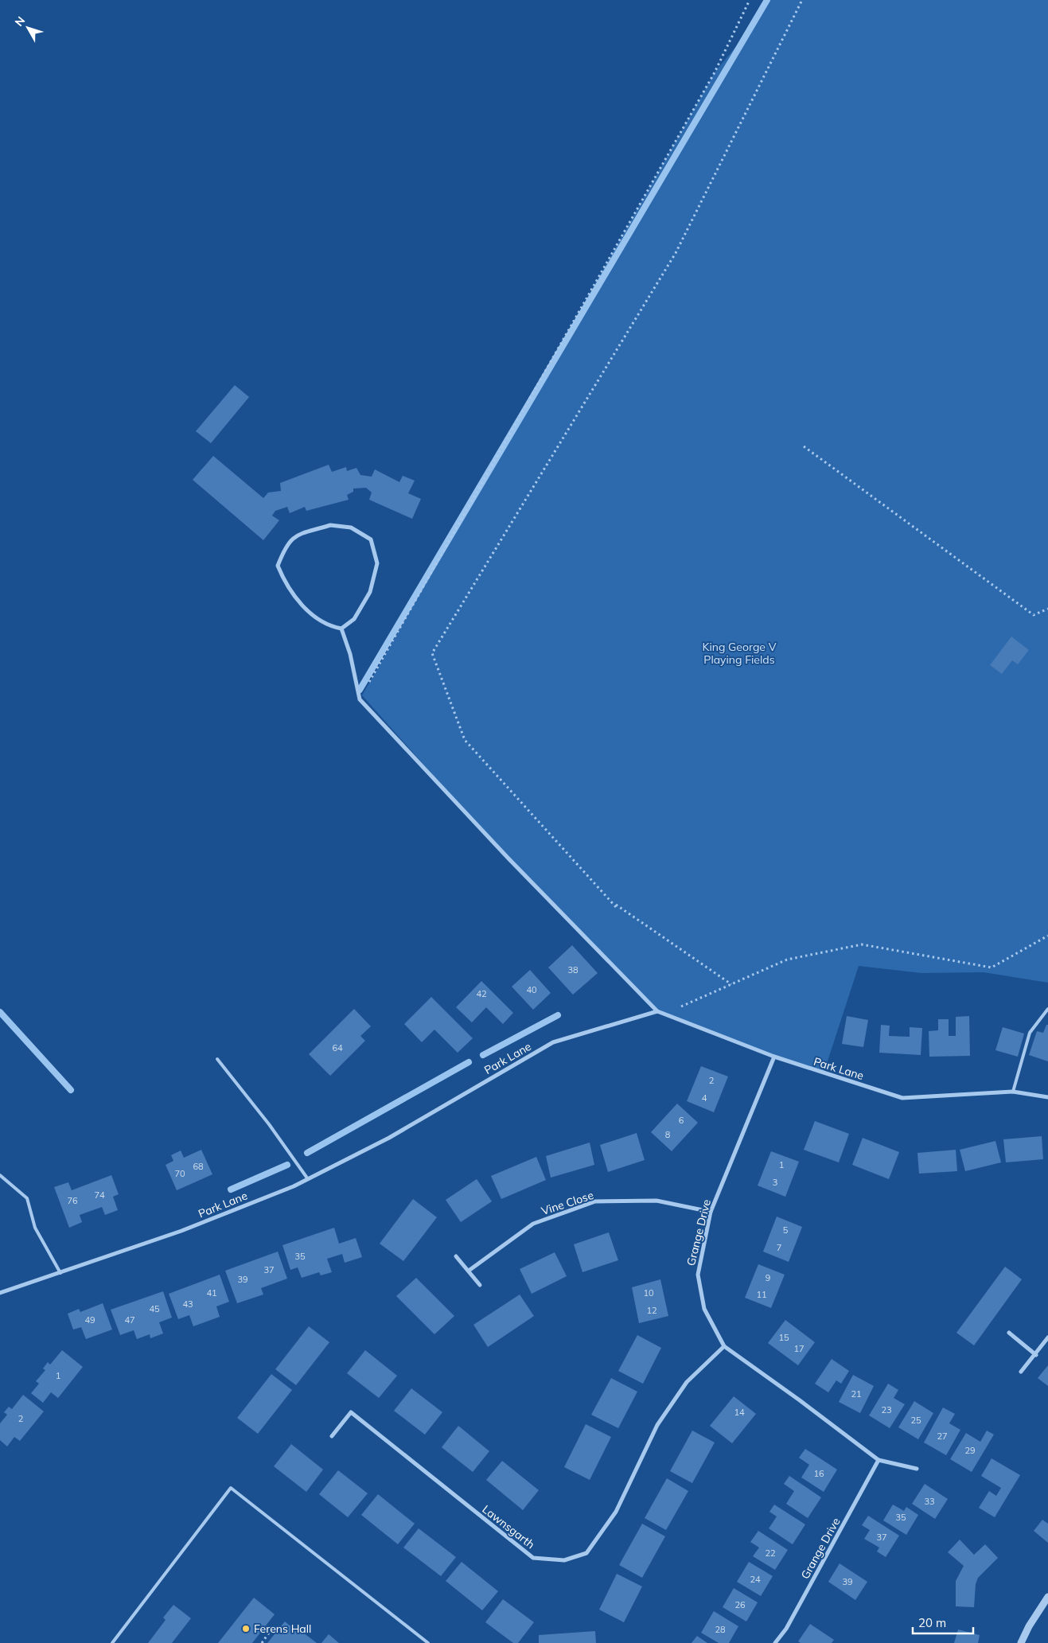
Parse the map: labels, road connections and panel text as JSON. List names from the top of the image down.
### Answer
{
  "streets": {
    "street": [
      "Park Lane",
      "Vine Close",
      "Grange Drive",
      "Lawnsgarth"
    ]
  },
  "crossings": [
    ["Park Lane", "Grange Drive"],
    ["Vine Close", "Grange Drive"],
    ["Grange Drive", "Lawnsgarth"]
  ],
  "parks": ["King George V Playing Fields"],
  "places": ["Ferens Hall"],
  "house_numbers": [
    "38",
    "40",
    "42",
    "64",
    "2",
    "4",
    "6",
    "8",
    "1",
    "68",
    "70",
    "3",
    "74",
    "76",
    "5",
    "7",
    "35",
    "37",
    "9",
    "39",
    "41",
    "10",
    "11",
    "43",
    "45",
    "12",
    "49",
    "47",
    "15",
    "17",
    "1",
    "21",
    "23",
    "14",
    "2",
    "25",
    "27",
    "29",
    "16",
    "33",
    "35",
    "37",
    "22",
    "24",
    "39",
    "26",
    "28"
  ],
  "scale_bar": "20 m",
  "north": "top left"
}
